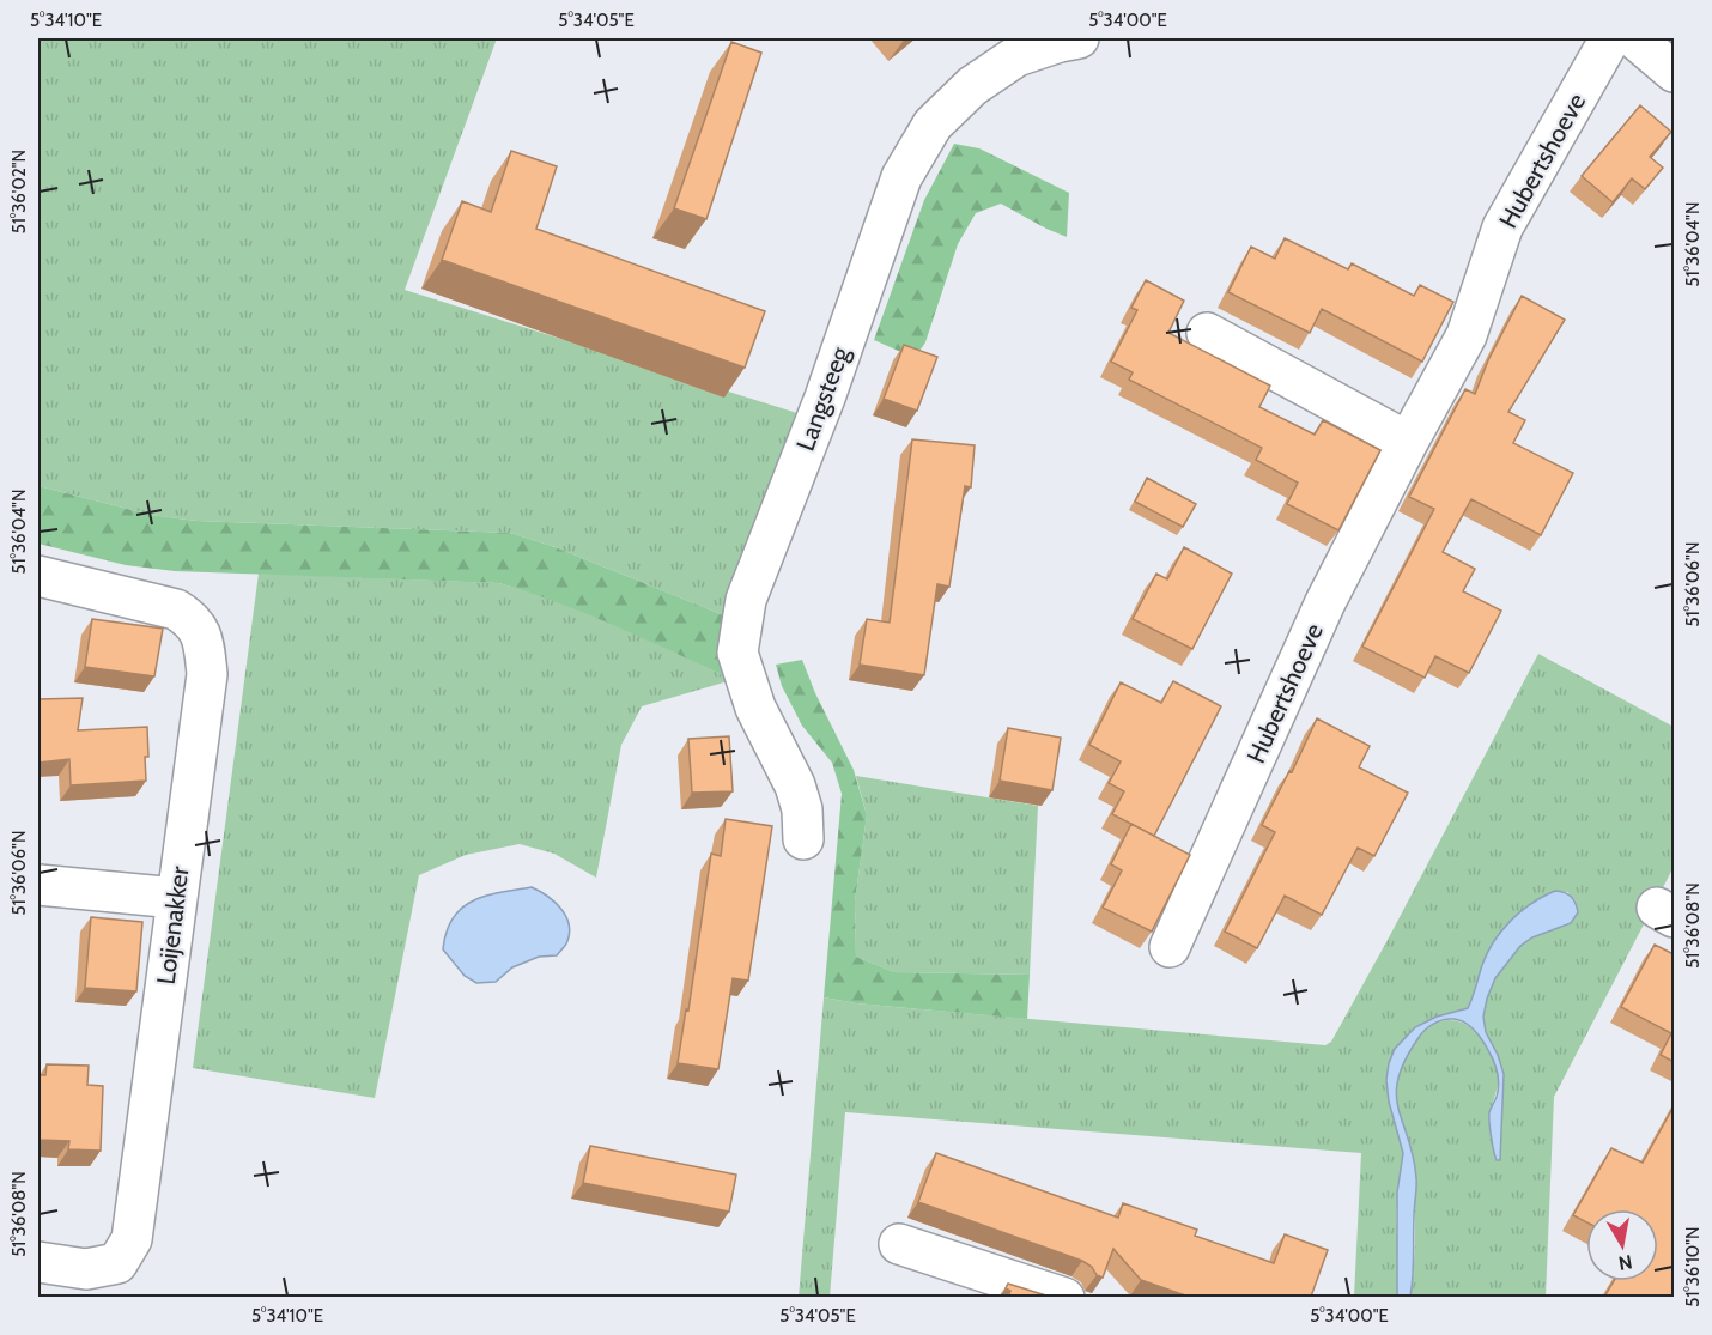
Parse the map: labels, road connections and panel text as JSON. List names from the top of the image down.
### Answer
{
  "streets": {
    "street": ["Hubertshoeve", "Langsteeg", "Loijenakker"]
  },
  "north": "bottom",
  "coordinates": [
    "5°34'10\"E",
    "5°34'05\"E",
    "5°34'00\"E",
    "51°36'02\"N",
    "51°36'04\"N",
    "51°36'06\"N",
    "51°36'08\"N",
    "51°36'10\"N"
  ]
}
